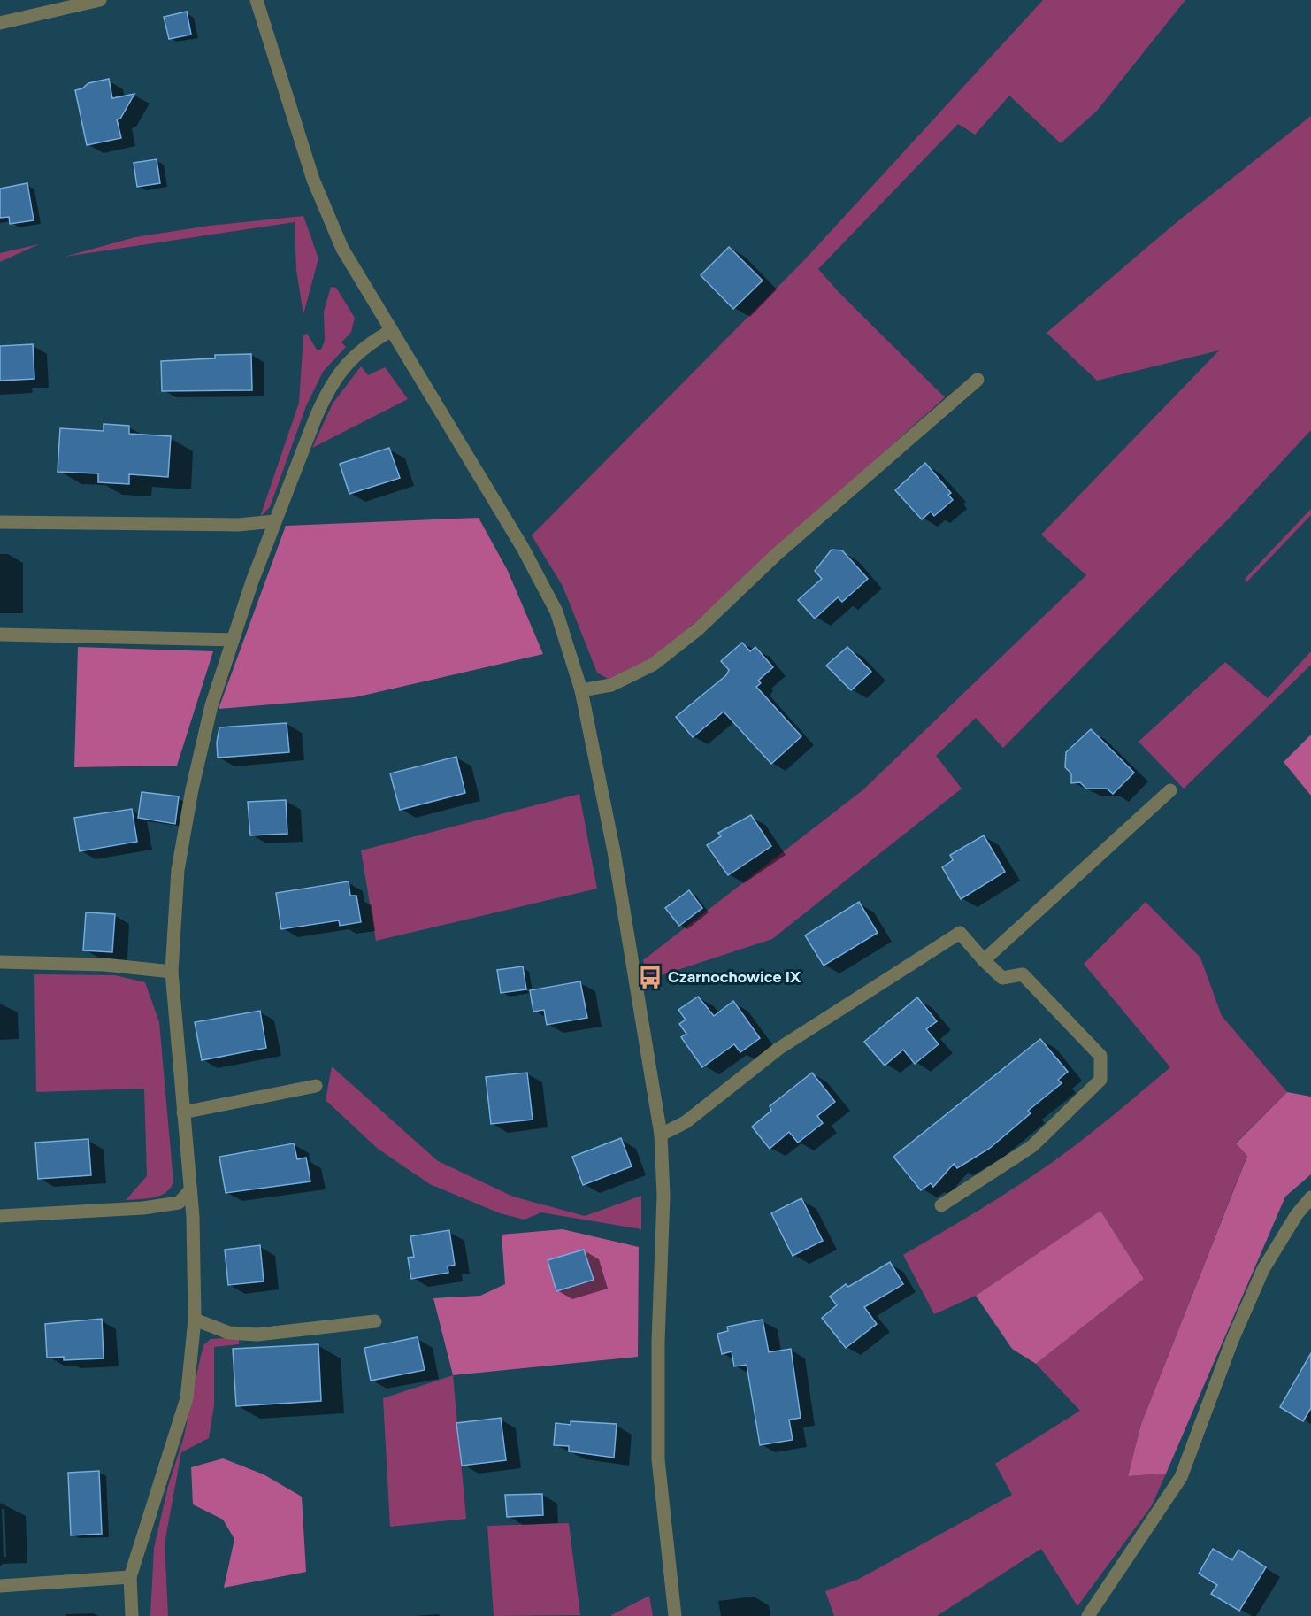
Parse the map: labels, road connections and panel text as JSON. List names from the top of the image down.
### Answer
{
  "places": {
    "bus stop": ["Czarnochowice IX"]
  }
}
